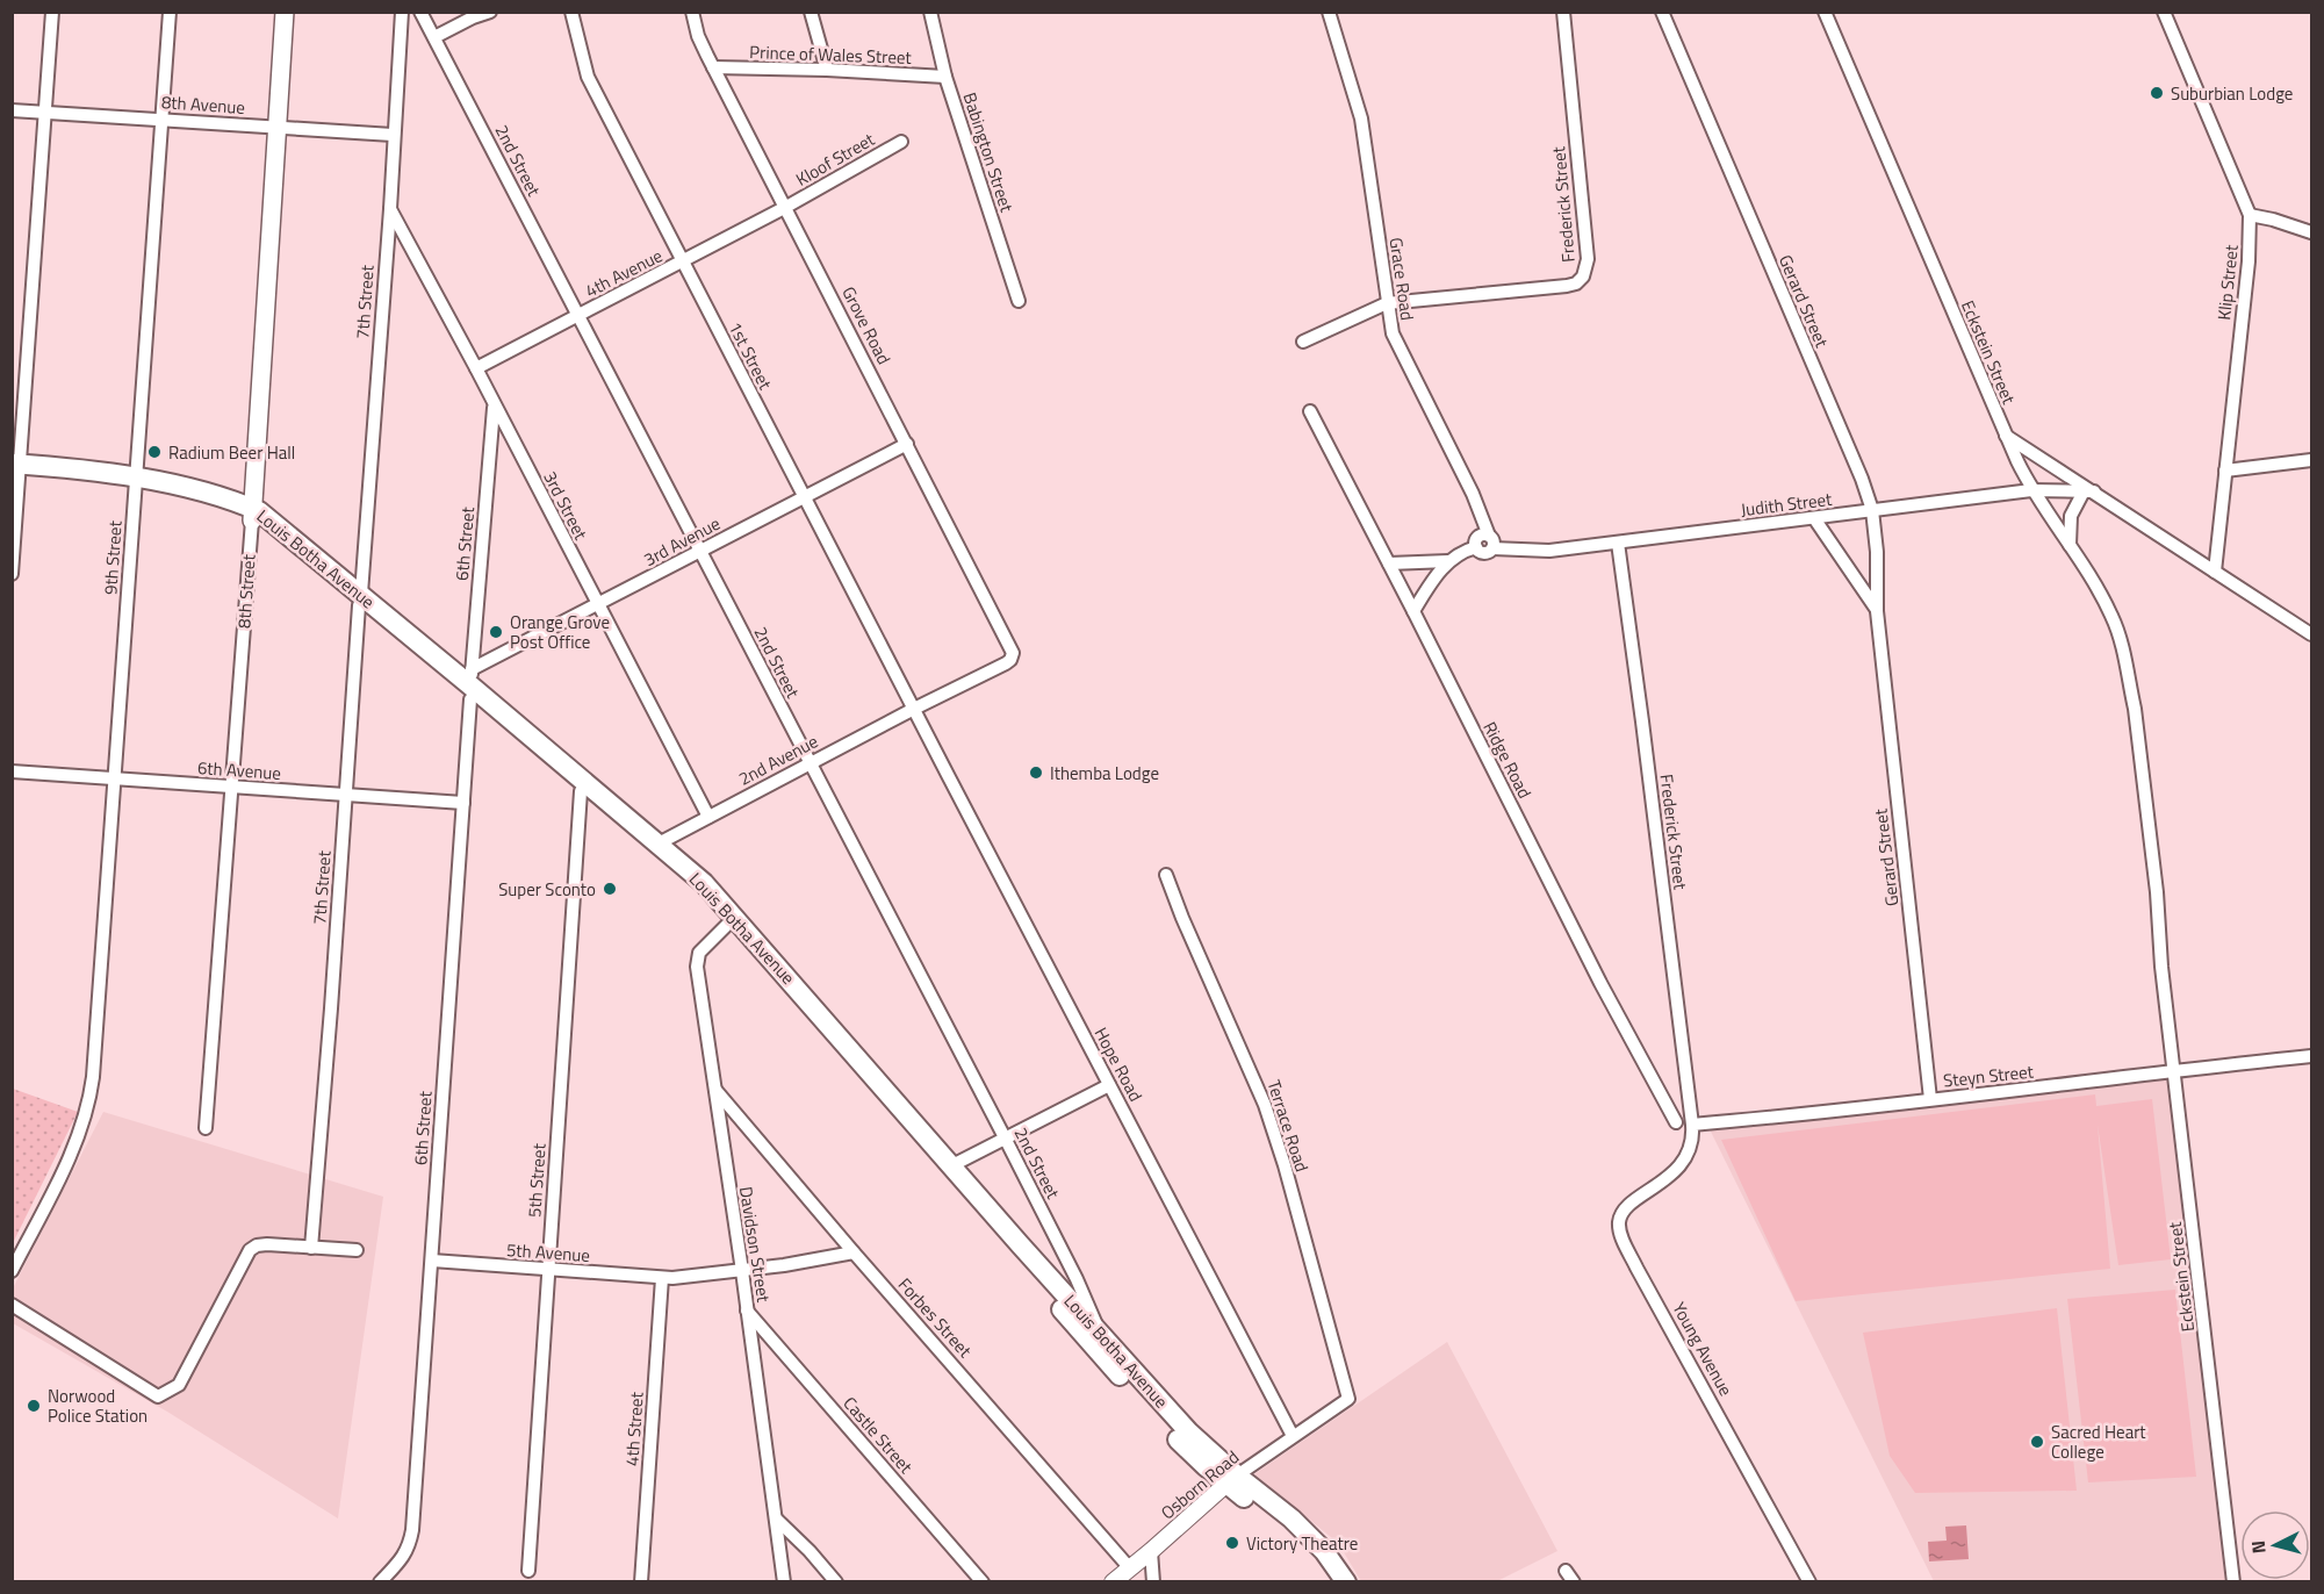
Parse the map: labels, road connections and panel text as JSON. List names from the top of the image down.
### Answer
{
  "streets": {
    "main road": ["Louis Botha Avenue", "8th Street"],
    "street": [
      "Prince of Wales Street",
      "8th Avenue",
      "Babington Street",
      "Kloof Street",
      "2nd Street",
      "Frederick Street",
      "4th Avenue",
      "Grace Road",
      "Klip Street",
      "Gerard Street",
      "7th Street",
      "Grove Road",
      "Eckstein Street",
      "1st Street",
      "Judith Street",
      "3rd Street",
      "3rd Avenue",
      "6th Street",
      "9th Street",
      "2nd Avenue",
      "Ridge Road",
      "6th Avenue",
      "Hope Road",
      "Steyn Street",
      "Terrace Road",
      "5th Street",
      "Davidson Street",
      "5th Avenue",
      "Forbes Street",
      "Young Avenue",
      "4th Street",
      "Castle Street",
      "Osborn Road"
    ]
  },
  "crossings": [
    ["Prince of Wales Street", "Babington Street"],
    ["Prince of Wales Street", "Grove Road"],
    ["8th Avenue", "7th Street"],
    ["8th Avenue", "9th Street"],
    ["8th Avenue", "8th Street"],
    ["Kloof Street", "4th Avenue"],
    ["Kloof Street", "Grove Road"],
    ["2nd Street", "4th Avenue"],
    ["2nd Street", "3rd Avenue"],
    ["2nd Street", "Louis Botha Avenue"],
    ["2nd Street", "2nd Avenue"],
    ["Frederick Street", "Grace Road"],
    ["Frederick Street", "Judith Street"],
    ["Frederick Street", "Steyn Street"],
    ["Frederick Street", "Young Avenue"],
    ["4th Avenue", "Grove Road"],
    ["4th Avenue", "1st Street"],
    ["4th Avenue", "3rd Street"],
    ["Grace Road", "Judith Street"],
    ["Gerard Street", "Judith Street"],
    ["Gerard Street", "Steyn Street"],
    ["7th Street", "3rd Street"],
    ["7th Street", "Louis Botha Avenue"],
    ["7th Street", "6th Avenue"],
    ["Grove Road", "3rd Avenue"],
    ["Grove Road", "2nd Avenue"],
    ["Eckstein Street", "Judith Street"],
    ["Eckstein Street", "Steyn Street"],
    ["1st Street", "3rd Avenue"],
    ["1st Street", "2nd Avenue"],
    ["1st Street", "Hope Road"],
    ["3rd Street", "3rd Avenue"],
    ["3rd Street", "6th Street"],
    ["3rd Street", "2nd Avenue"],
    ["3rd Avenue", "6th Street"],
    ["3rd Avenue", "Louis Botha Avenue"],
    ["6th Street", "Louis Botha Avenue"],
    ["6th Street", "6th Avenue"],
    ["6th Street", "5th Avenue"],
    ["9th Street", "Louis Botha Avenue"],
    ["9th Street", "6th Avenue"],
    ["Louis Botha Avenue", "8th Street"],
    ["Louis Botha Avenue", "2nd Avenue"],
    ["Louis Botha Avenue", "5th Street"],
    ["Louis Botha Avenue", "Davidson Street"],
    ["Louis Botha Avenue", "Osborn Road"],
    ["8th Street", "6th Avenue"],
    ["2nd Avenue", "Hope Road"],
    ["Hope Road", "Osborn Road"],
    ["Steyn Street", "Young Avenue"],
    ["Terrace Road", "Osborn Road"],
    ["5th Street", "5th Avenue"],
    ["Davidson Street", "5th Avenue"],
    ["Davidson Street", "Forbes Street"],
    ["Davidson Street", "Castle Street"],
    ["5th Avenue", "Forbes Street"],
    ["5th Avenue", "4th Street"],
    ["Forbes Street", "Osborn Road"]
  ],
  "places": [
    "Suburbian Lodge",
    "Radium Beer Hall",
    "Orange Grove Post Office",
    "Ithemba Lodge",
    "Super Sconto",
    "Norwood Police Station",
    "Sacred Heart College",
    "Victory Theatre"
  ],
  "north": "left"
}
